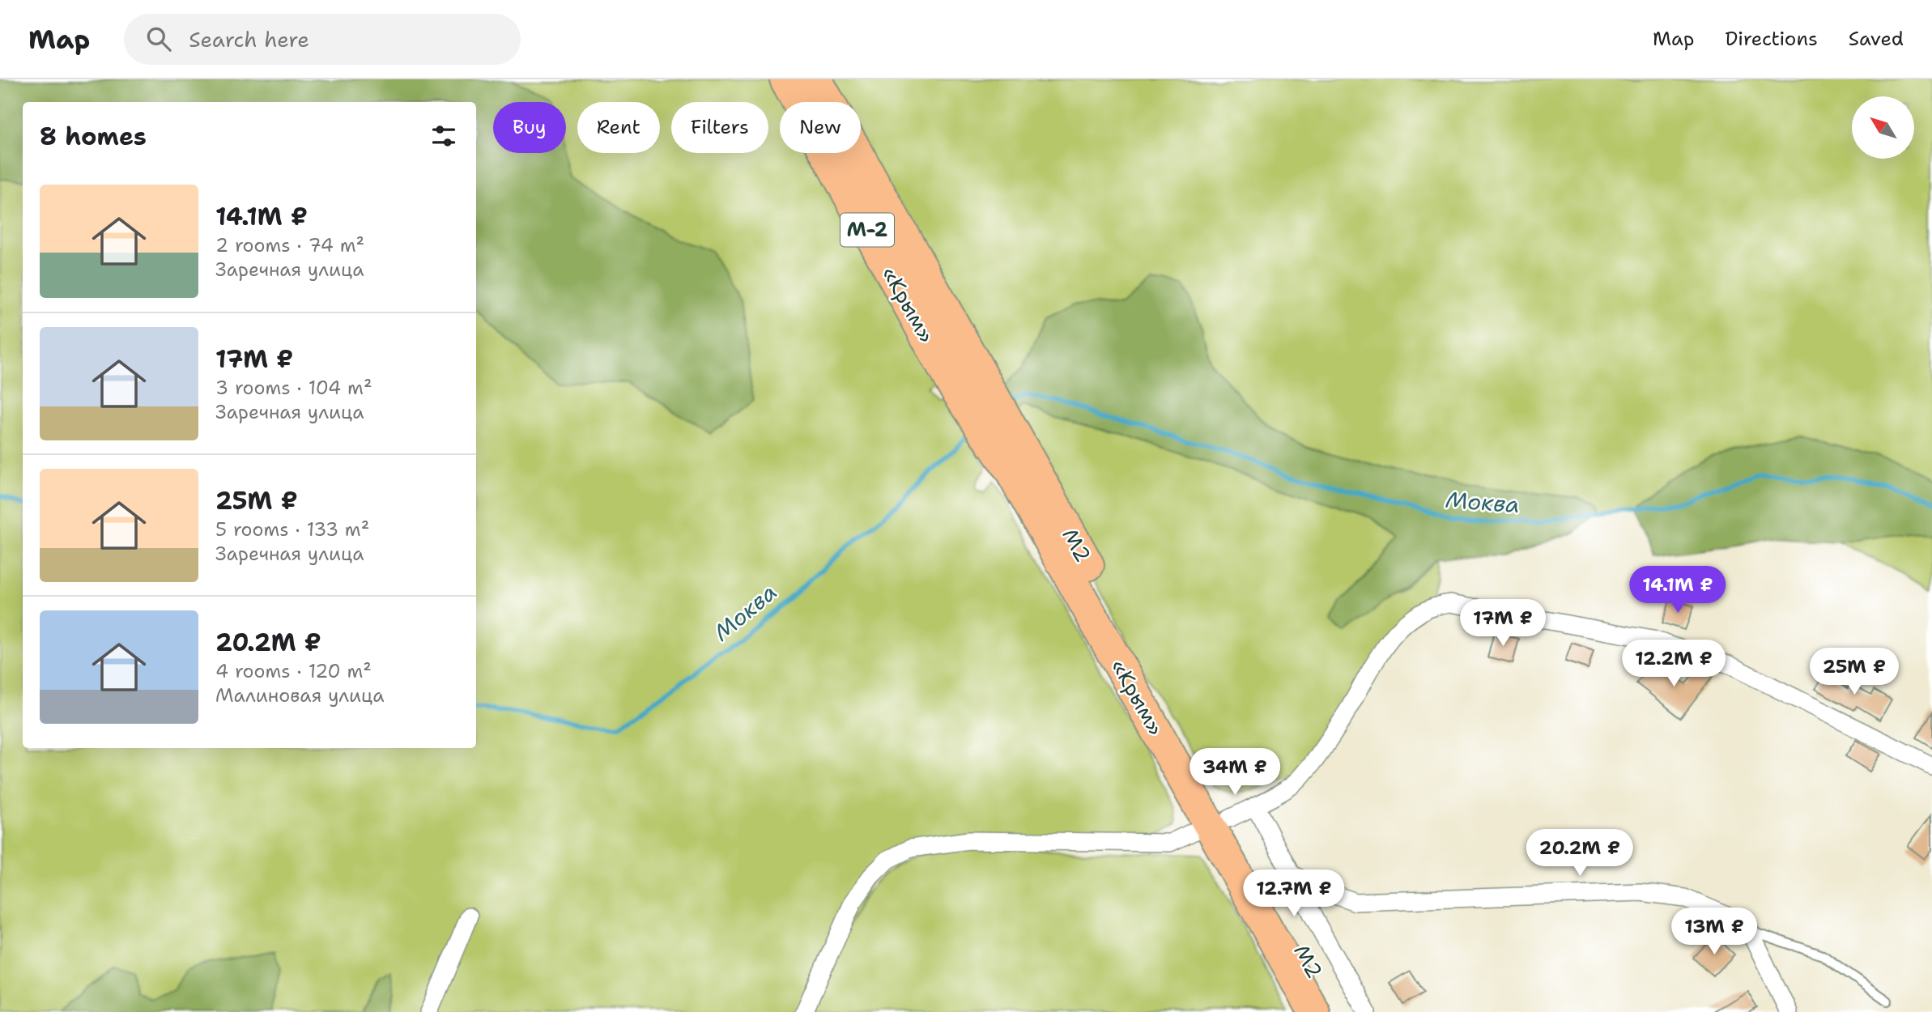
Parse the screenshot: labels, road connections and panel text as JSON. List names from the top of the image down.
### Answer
{
  "streets": {
    "highway": ["М-2", "«Крым»", "М2"]
  },
  "water": ["Моква"],
  "north": "top left",
  "page": {
    "header": "Map",
    "search": "Search here",
    "nav": ["Map", "Directions", "Saved"],
    "chip": [
      "Buy",
      "Rent",
      "Filters",
      "New"
    ],
    "heading": "8 homes",
    "list": [
      {
        "name": "14.1M ₽",
        "note": "2 rooms · 74 m² · Заречная улица"
      },
      {
        "name": "17M ₽",
        "note": "3 rooms · 104 m² · Заречная улица"
      },
      {
        "name": "25M ₽",
        "note": "5 rooms · 133 m² · Заречная улица"
      },
      {
        "name": "20.2M ₽",
        "note": "4 rooms · 120 m² · Малиновая улица"
      }
    ],
    "price": [
      "14.1M ₽",
      "17M ₽",
      "12.2M ₽",
      "25M ₽",
      "34M ₽",
      "20.2M ₽",
      "12.7M ₽",
      "13M ₽"
    ]
  }
}
